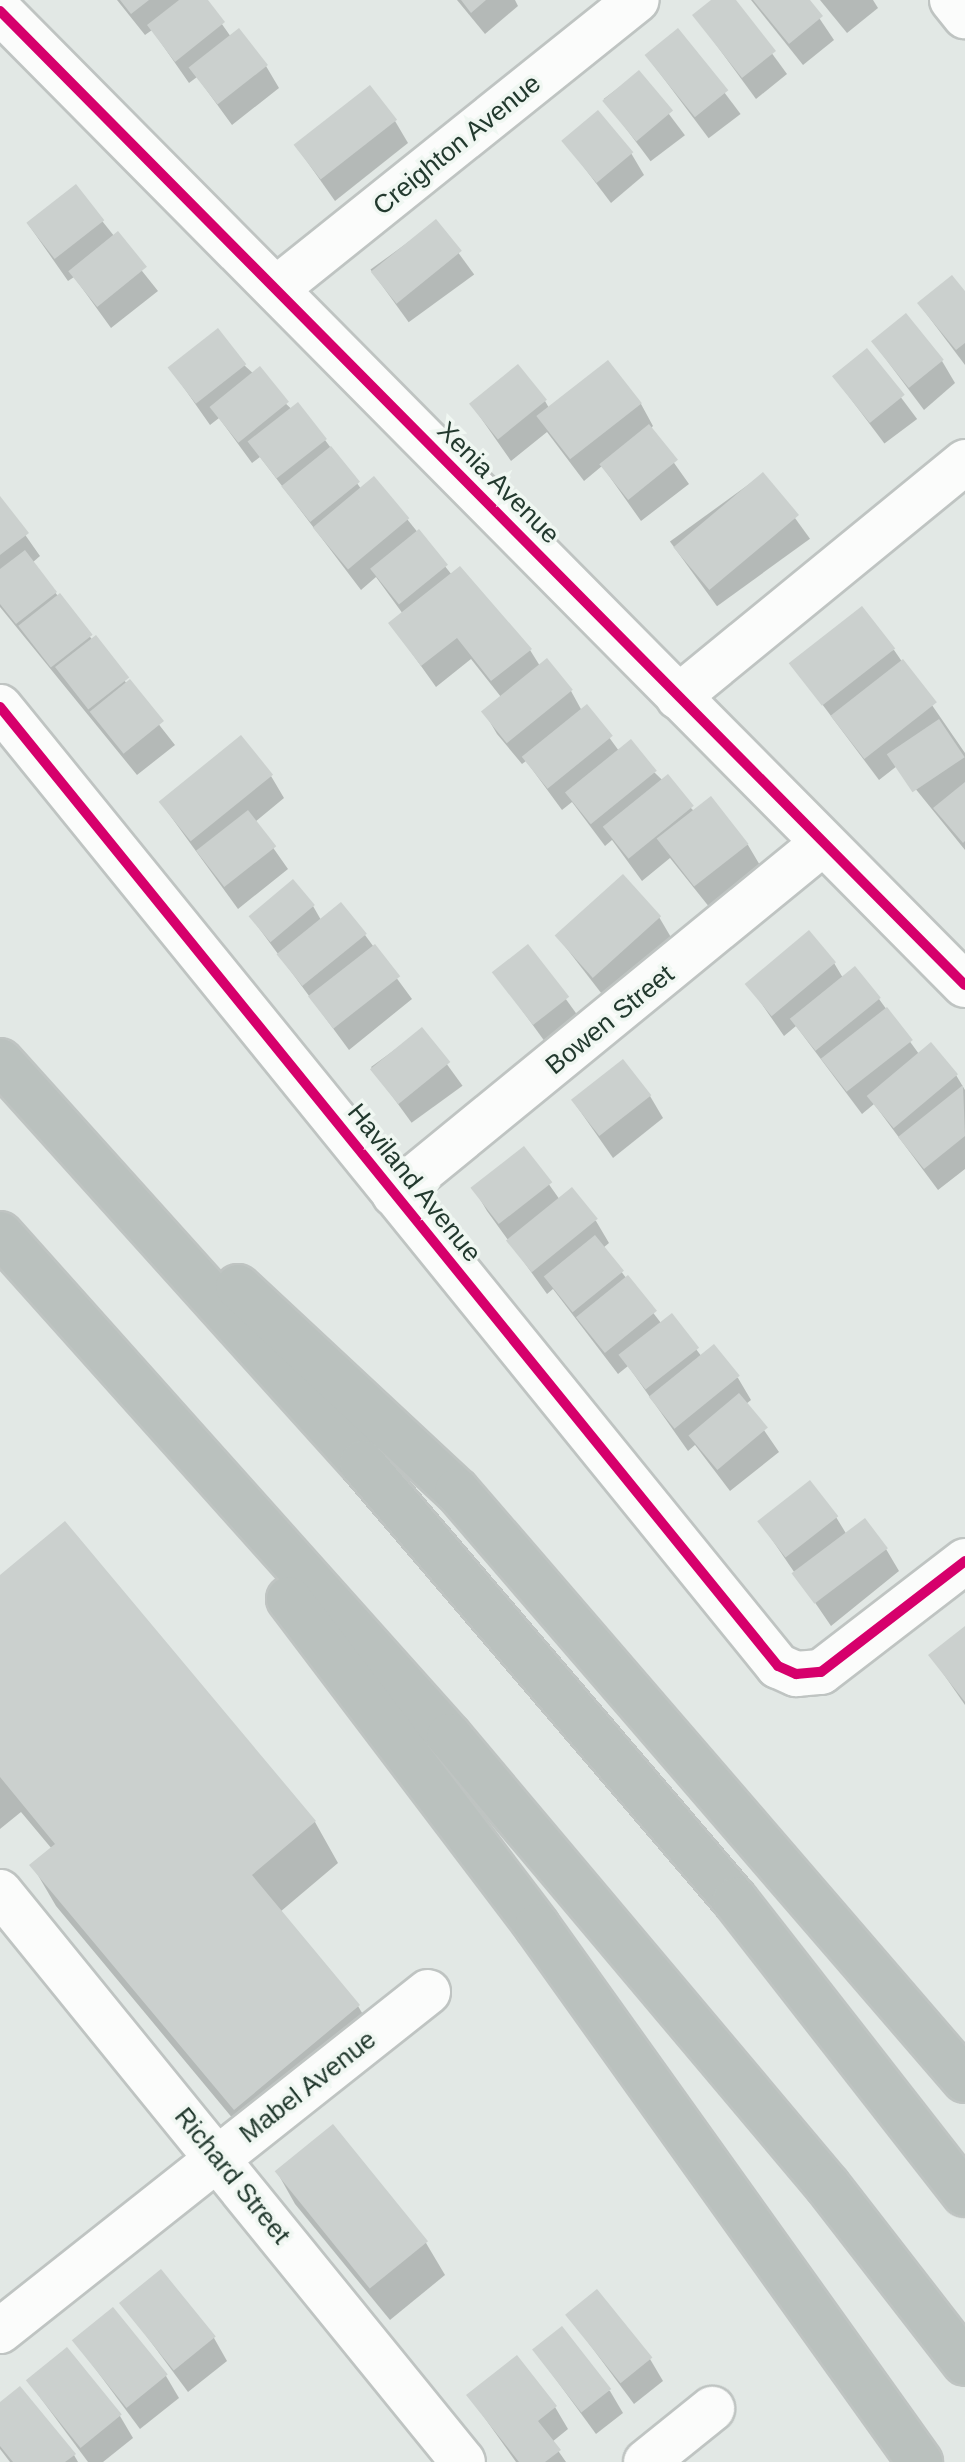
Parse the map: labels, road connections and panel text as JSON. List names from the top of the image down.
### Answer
{
  "streets": {
    "street": [
      "Creighton Avenue",
      "Xenia Avenue",
      "Bowen Street",
      "Haviland Avenue",
      "Mabel Avenue",
      "Richard Street"
    ]
  },
  "crossings": [
    ["Creighton Avenue", "Xenia Avenue"],
    ["Xenia Avenue", "Bowen Street"],
    ["Bowen Street", "Haviland Avenue"],
    ["Mabel Avenue", "Richard Street"]
  ]
}
